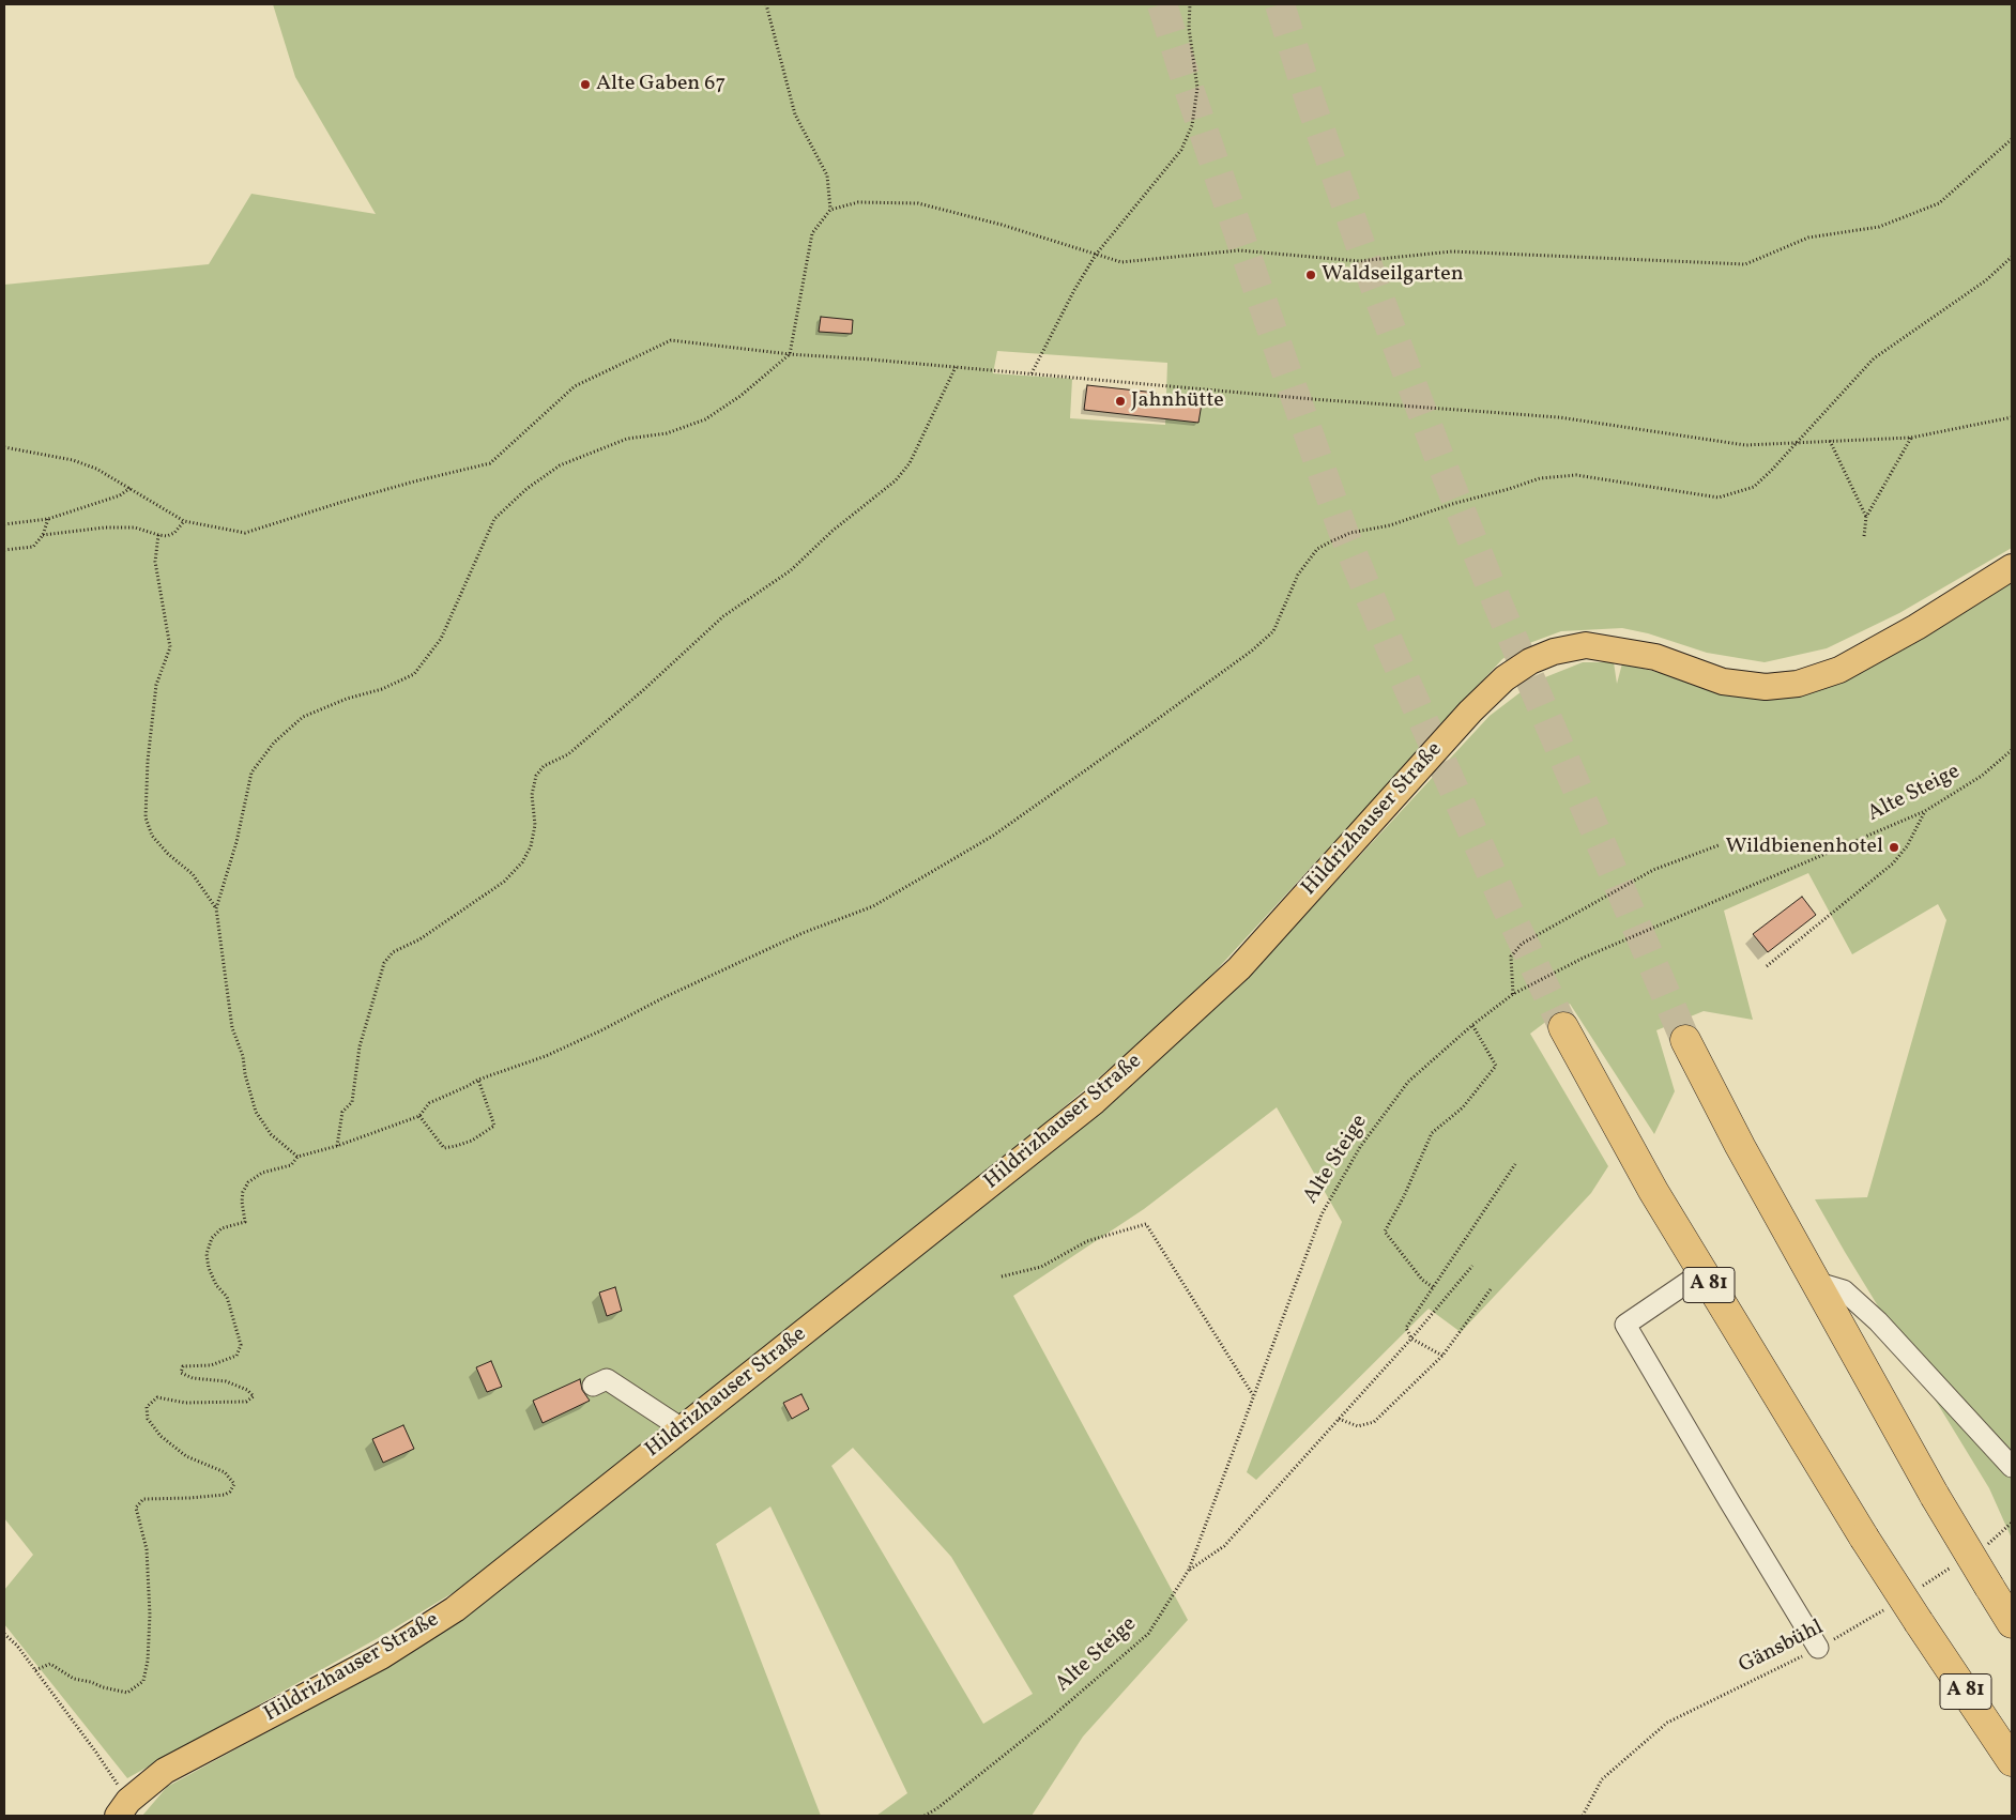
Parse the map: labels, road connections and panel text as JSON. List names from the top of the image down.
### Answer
{
  "streets": {
    "highway": ["A 81"],
    "main road": ["Hildrizhauser Straße"],
    "path": ["Alte Steige", "Gänsbühl"]
  },
  "places": [
    "Alte Gaben 67",
    "Waldseilgarten",
    "Jahnhütte",
    "Wildbienenhotel"
  ]
}
